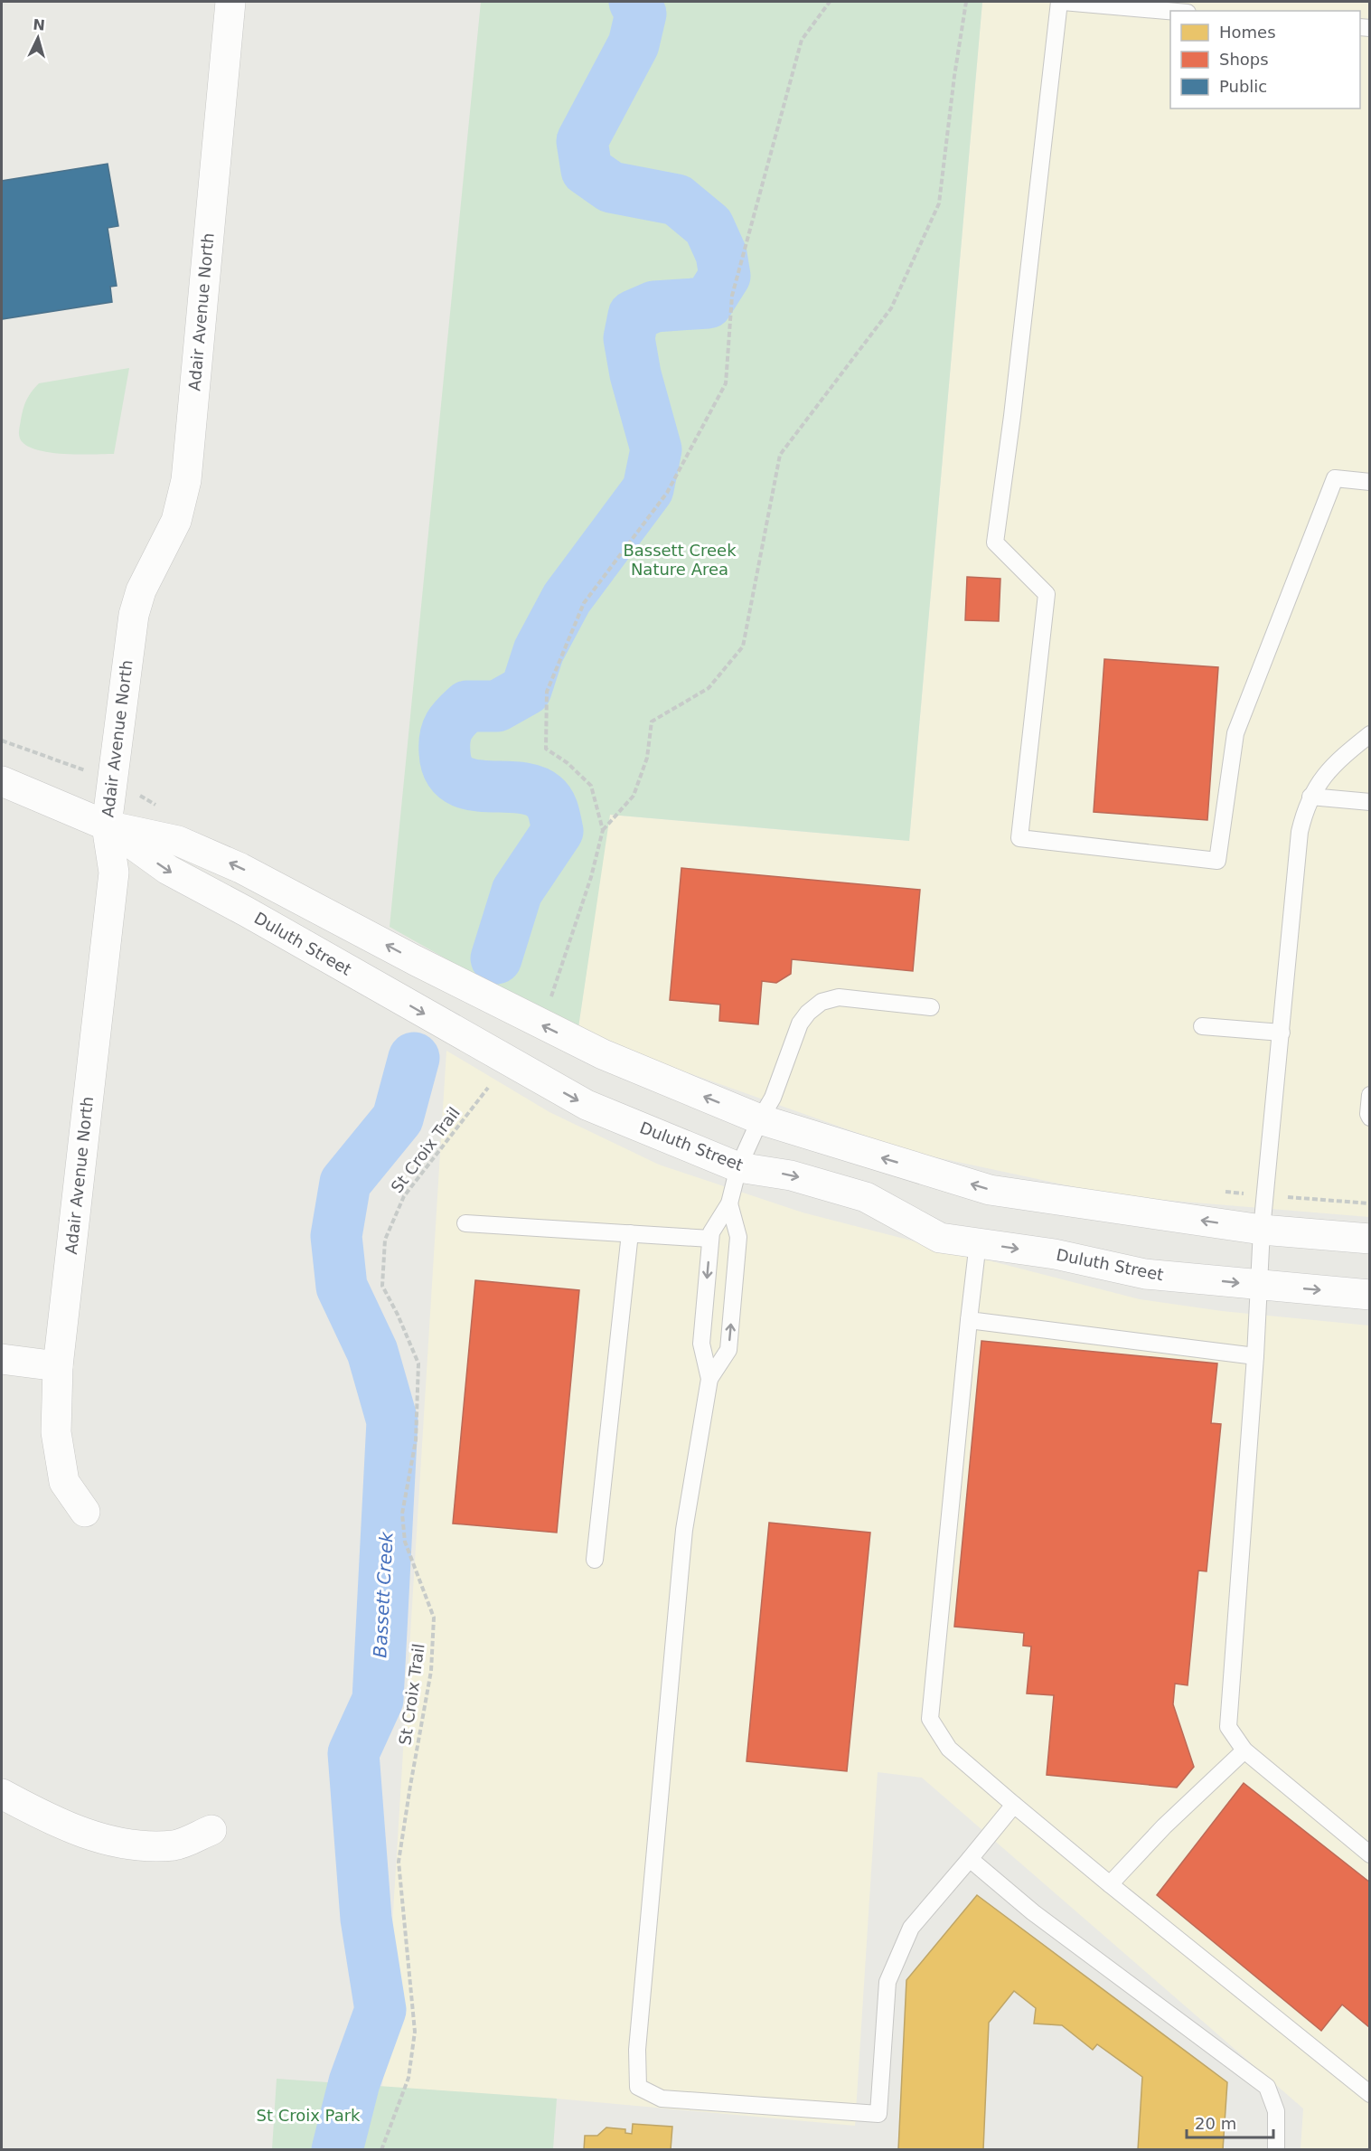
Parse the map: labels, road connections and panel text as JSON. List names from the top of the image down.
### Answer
{
  "streets": {
    "street": ["Adair Avenue North", "Duluth Street"],
    "path": ["St Croix Trail"]
  },
  "crossings": [
    ["Adair Avenue North", "Duluth Street"]
  ],
  "water": ["Bassett Creek"],
  "parks": ["Bassett Creek Nature Area", "St Croix Park"],
  "legend": ["Homes", "Shops", "Public"],
  "scale_bar": "20 m",
  "north": "top"
}
